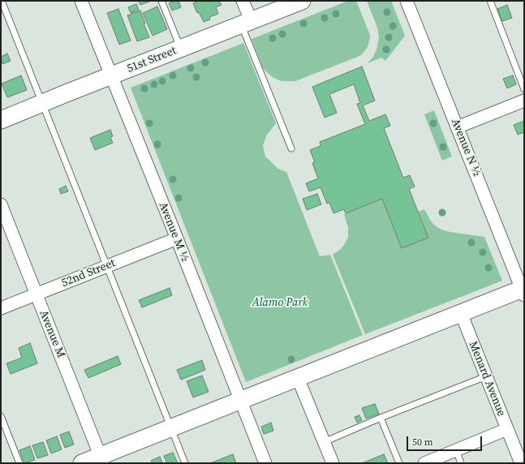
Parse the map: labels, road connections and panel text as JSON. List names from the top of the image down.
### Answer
{
  "streets": {
    "main road": ["51st Street"],
    "street": [
      "Avenue N ½",
      "Avenue M ½",
      "52nd Street",
      "Avenue M",
      "Menard Avenue"
    ]
  },
  "crossings": [
    ["51st Street", "Avenue M ½"],
    ["Avenue M ½", "52nd Street"],
    ["52nd Street", "Avenue M"]
  ],
  "parks": ["Alamo Park"],
  "scale_bar": "50 m"
}
